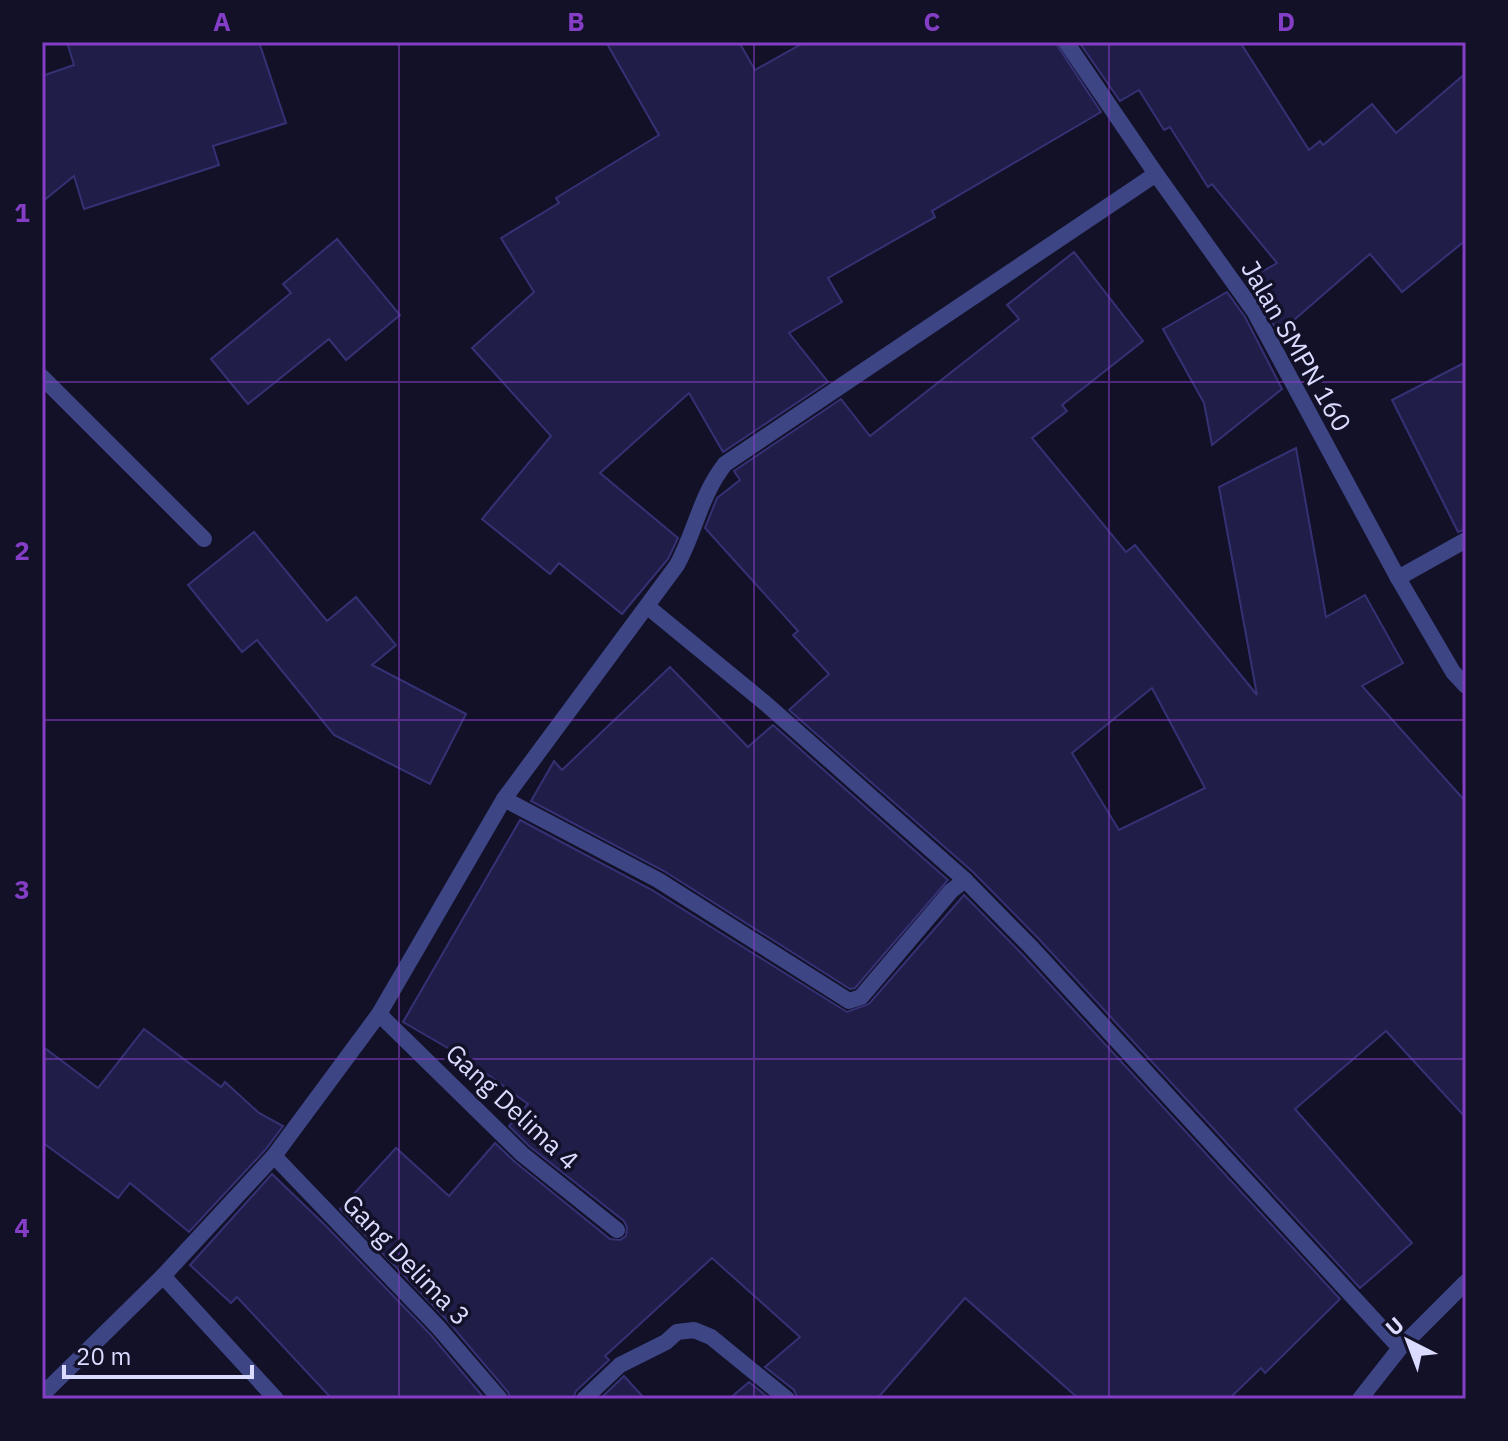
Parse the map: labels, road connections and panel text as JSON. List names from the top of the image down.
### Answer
{
  "streets": {
    "street": ["Jalan SMPN 160", "Gang Delima 4", "Gang Delima 3"]
  },
  "scale_bar": "20 m",
  "north": "top left",
  "grid": {
    "columns": [
      "A",
      "B",
      "C",
      "D"
    ],
    "rows": [
      "1",
      "2",
      "3",
      "4"
    ]
  }
}
